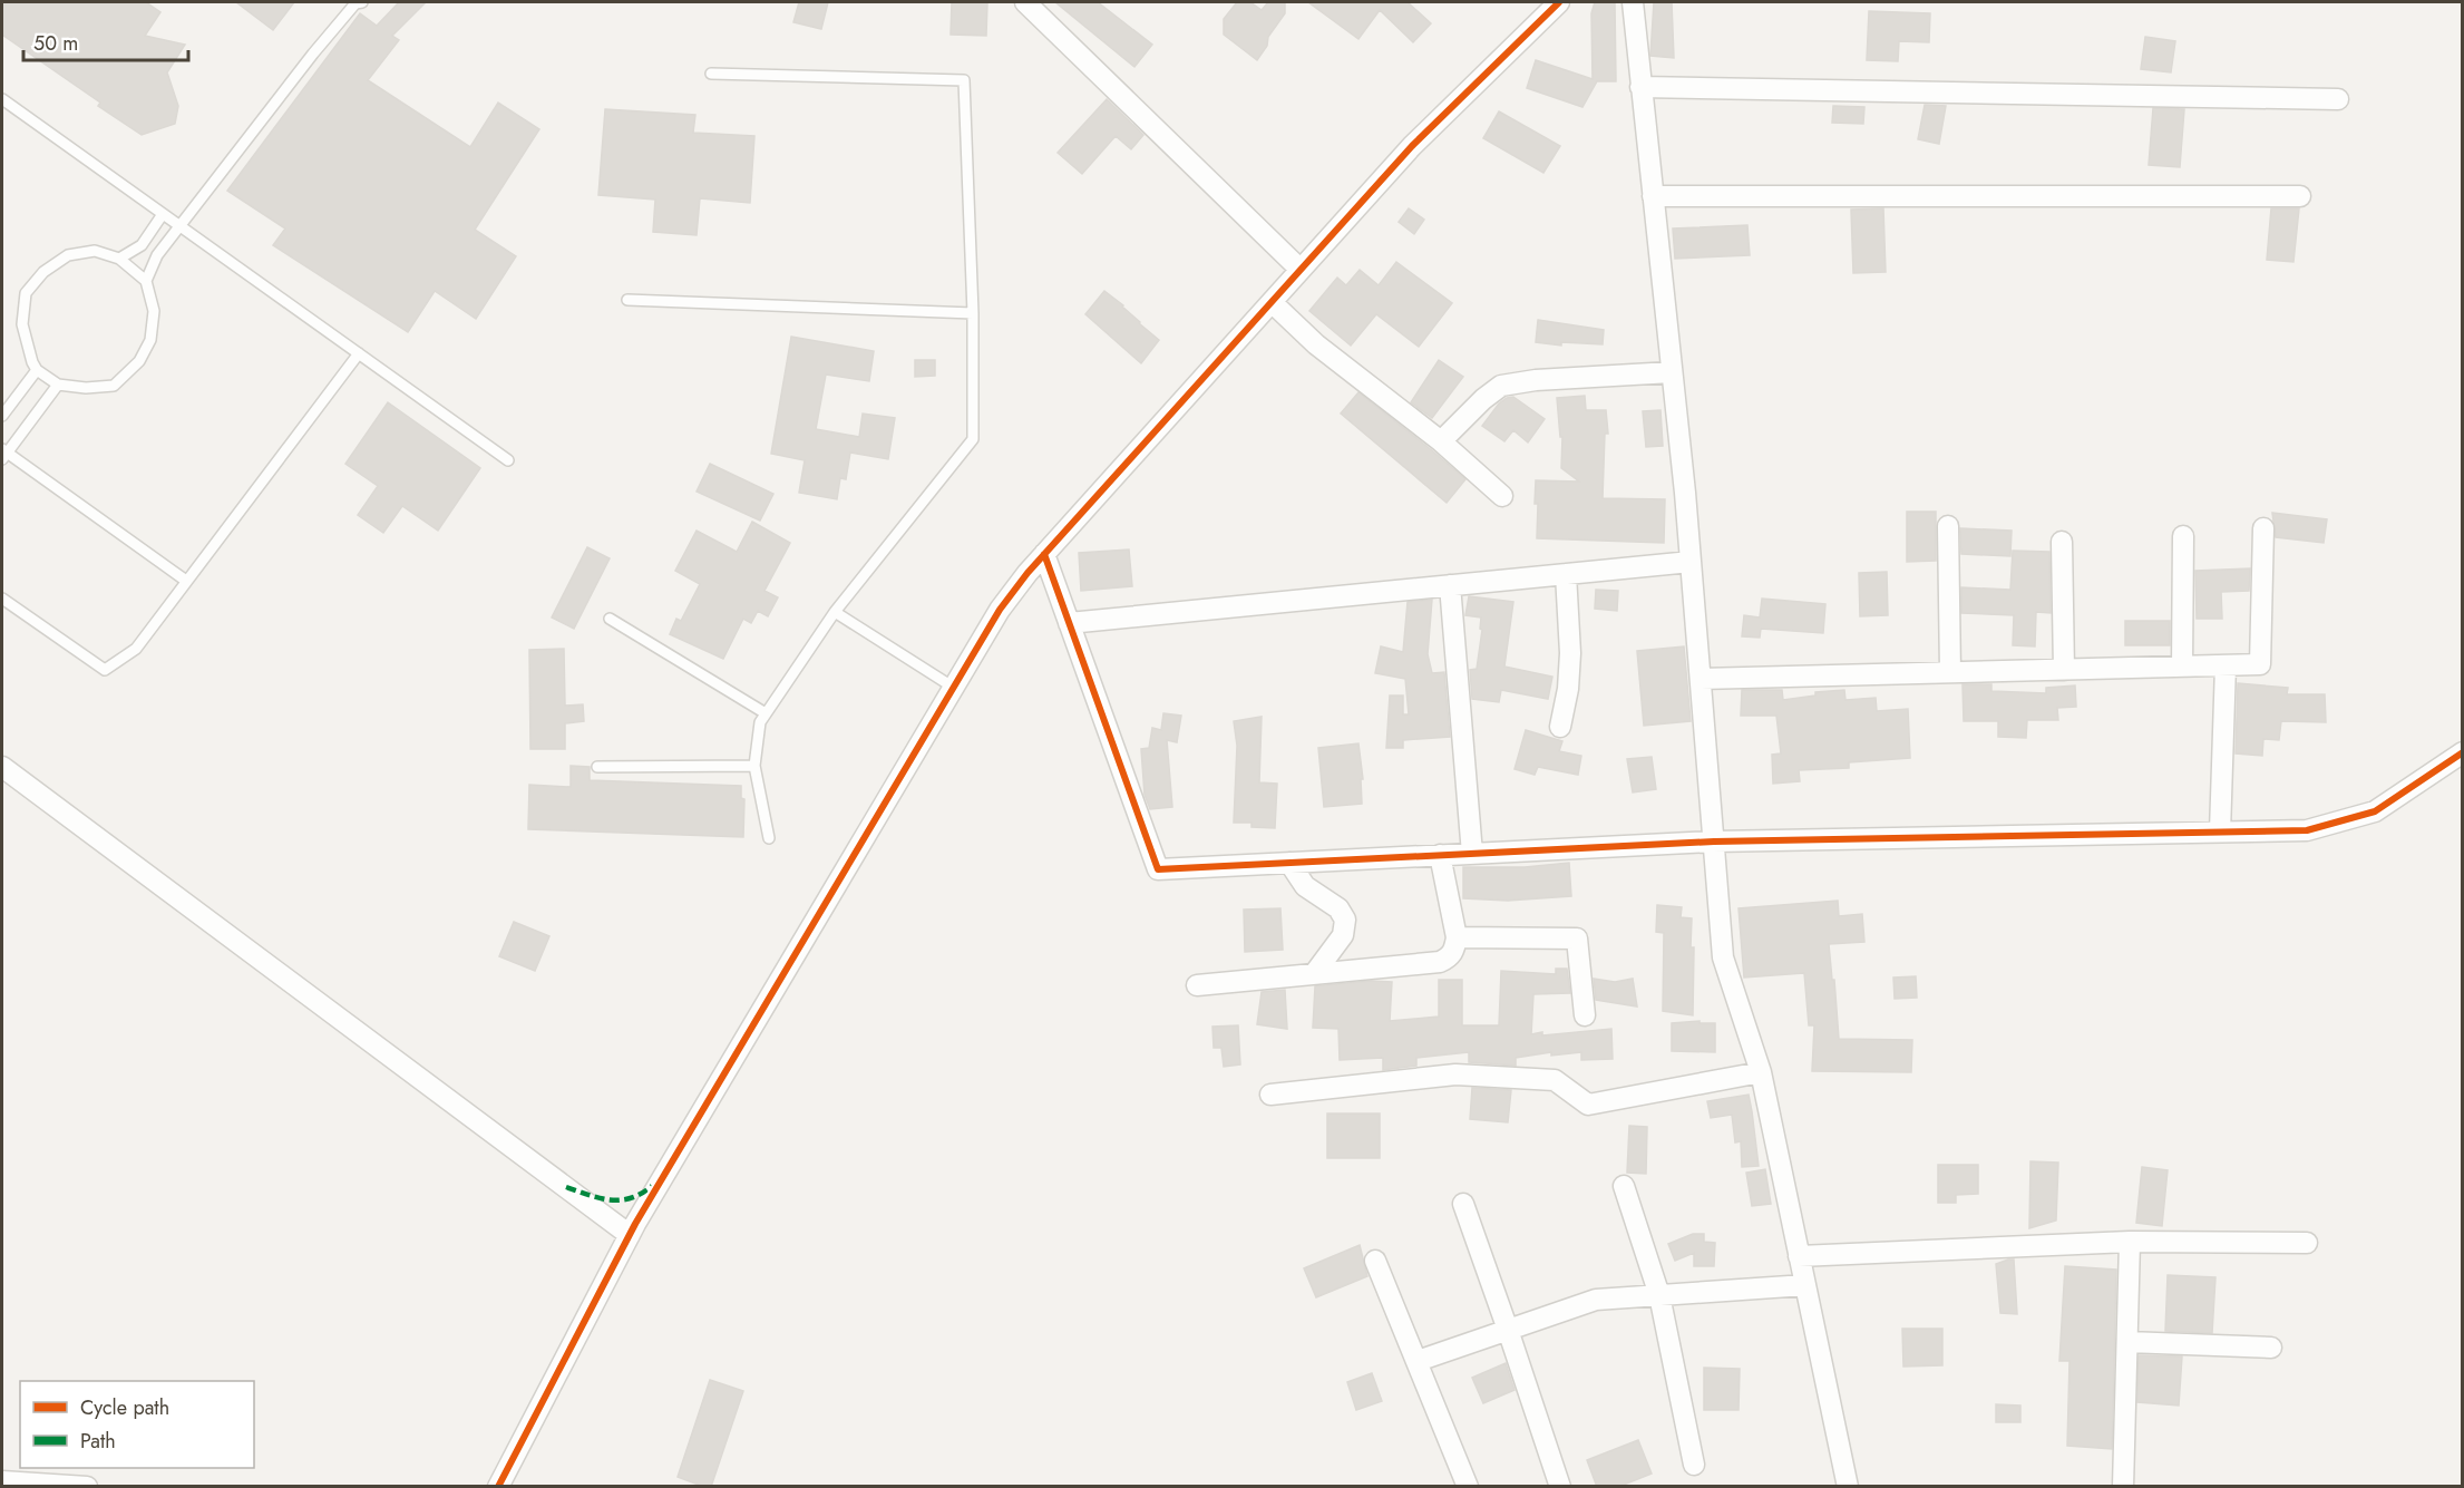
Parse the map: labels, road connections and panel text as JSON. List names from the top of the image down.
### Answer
{
  "legend": ["Cycle path", "Path"],
  "scale_bar": "50 m"
}
